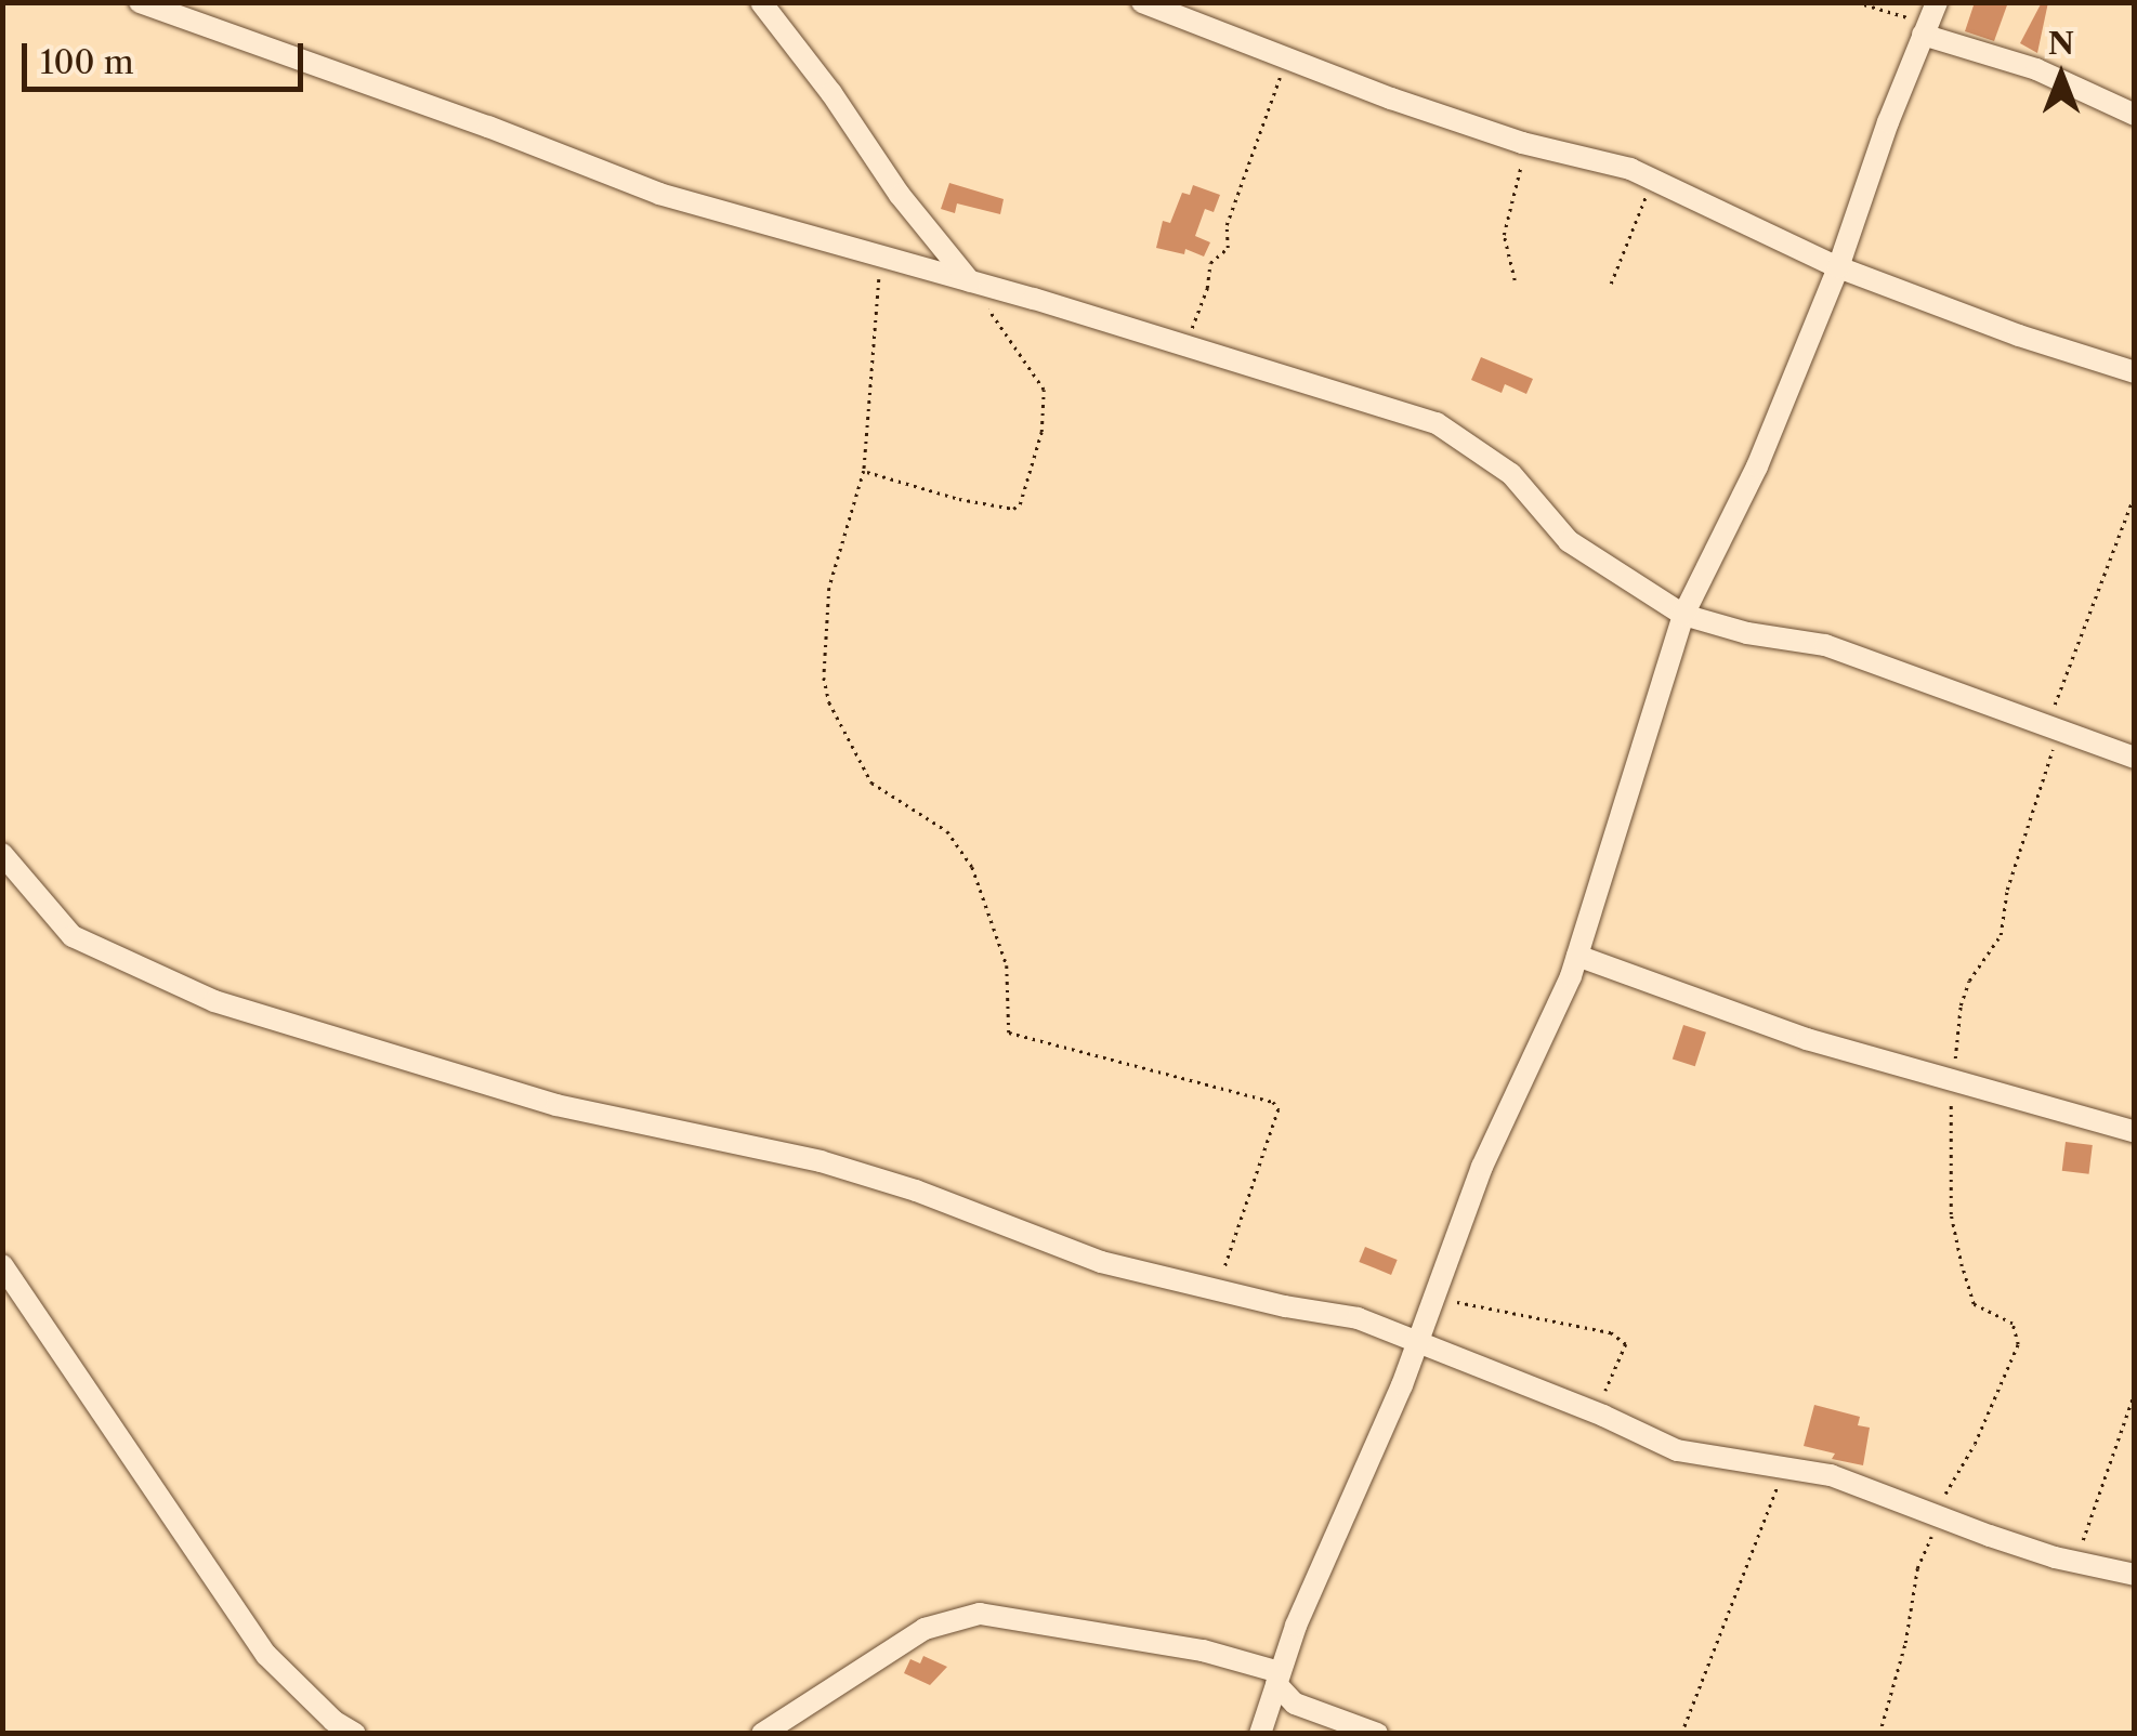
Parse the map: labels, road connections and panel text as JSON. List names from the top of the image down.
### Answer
{
  "scale_bar": "100 m",
  "north": "top"
}
